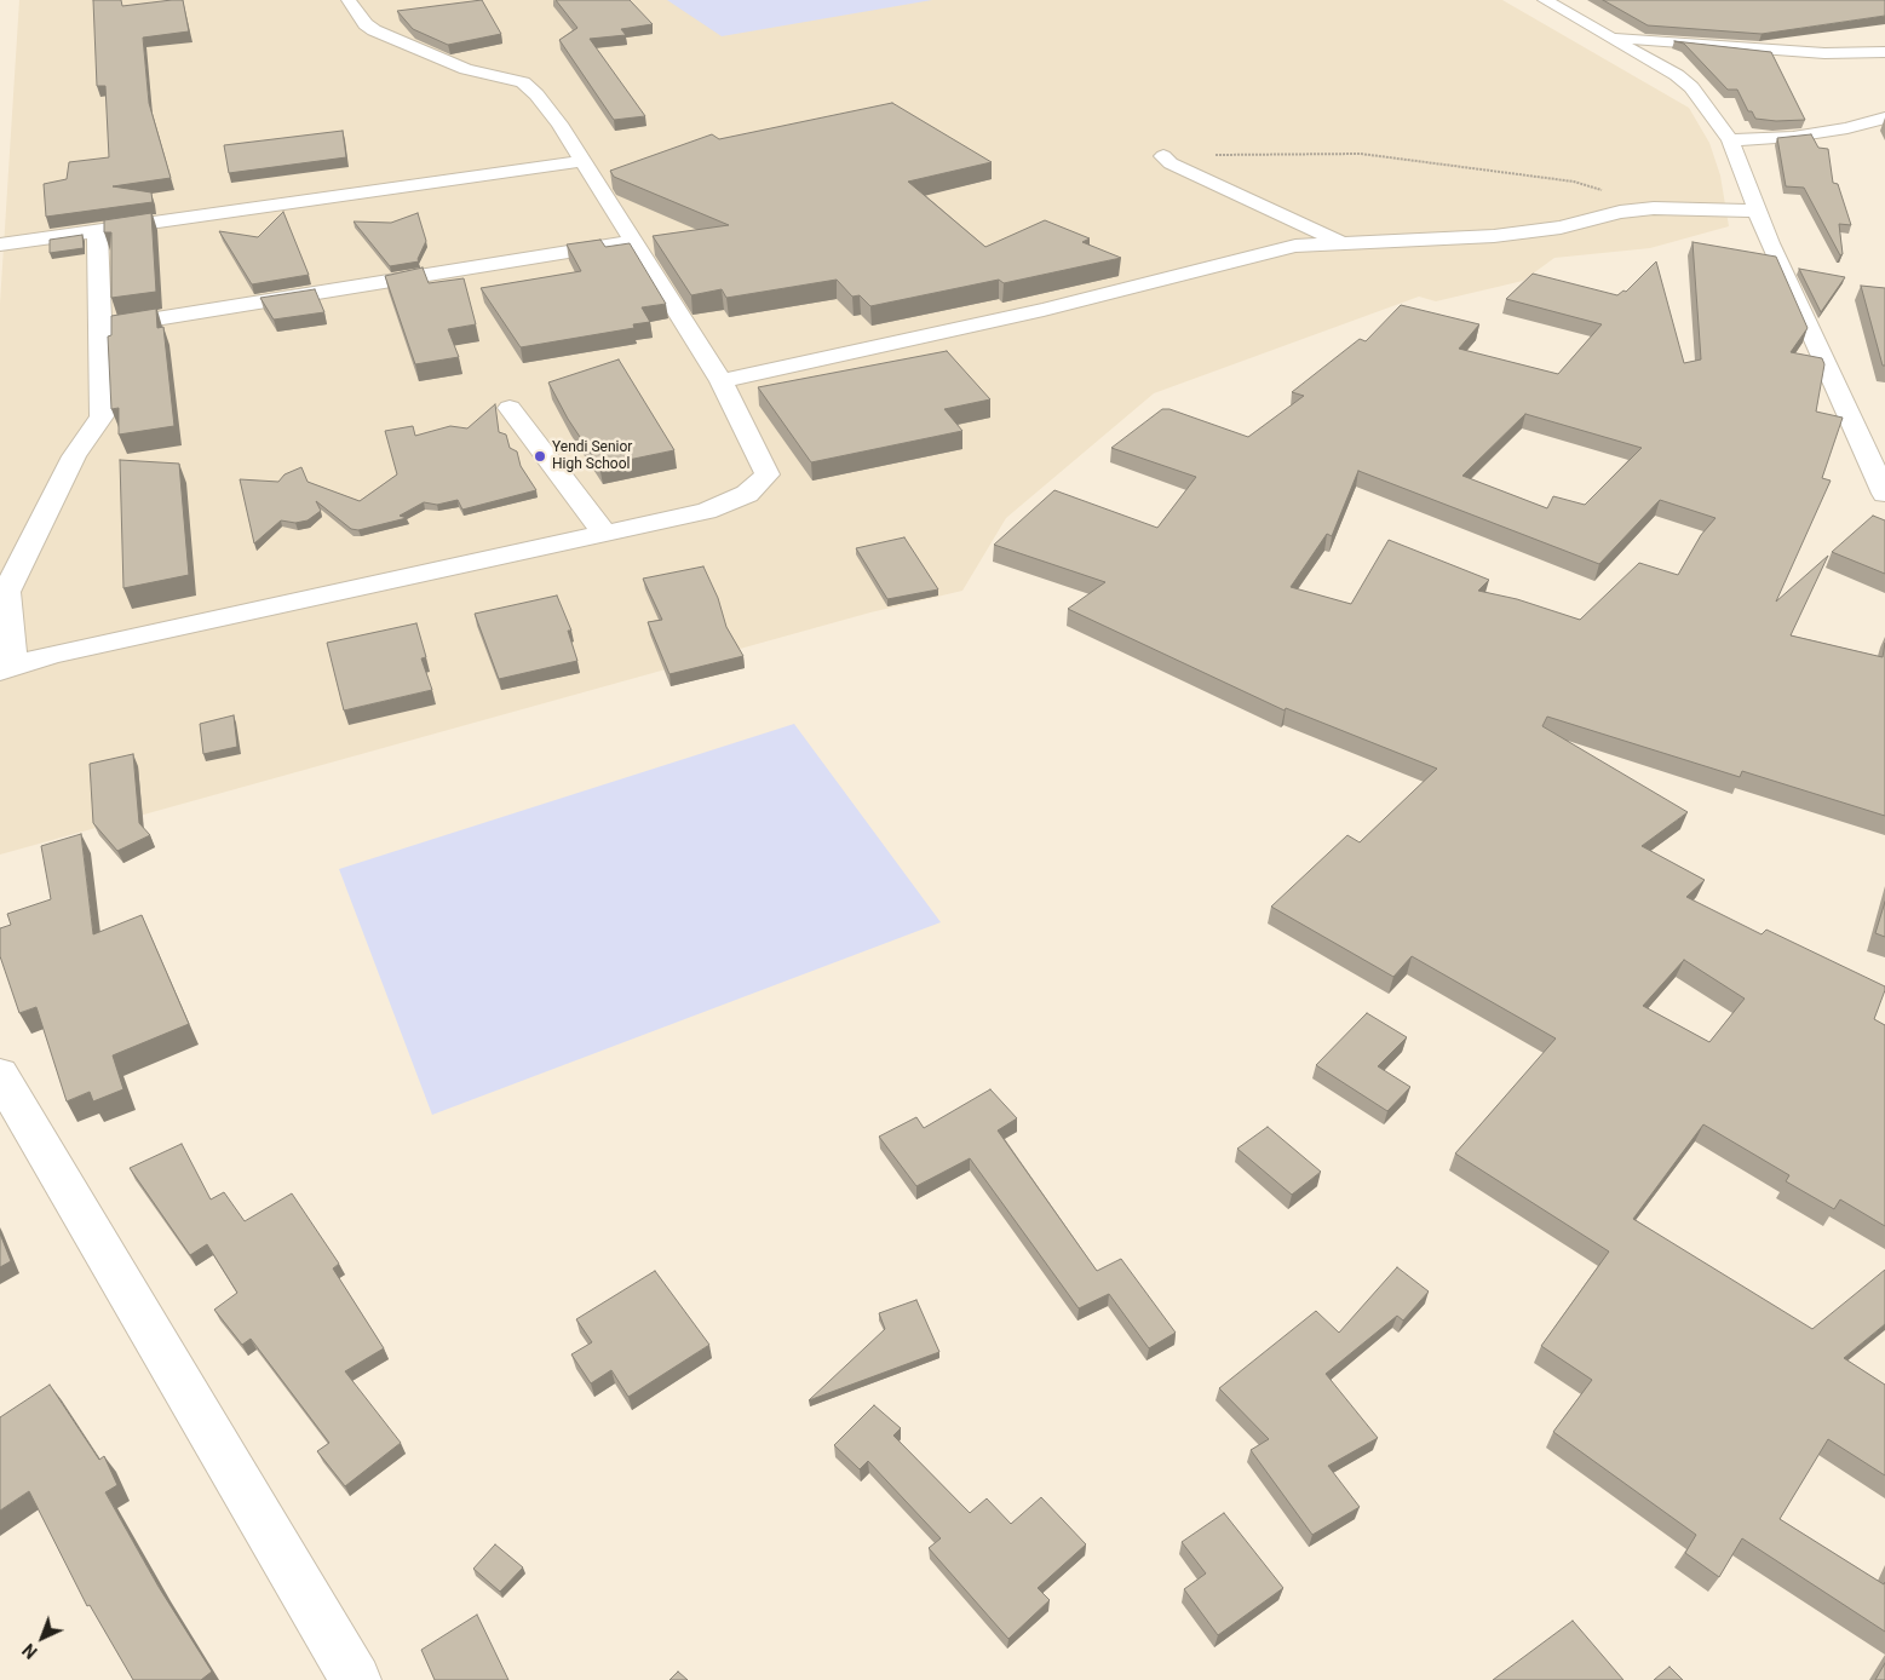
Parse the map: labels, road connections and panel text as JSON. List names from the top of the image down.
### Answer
{
  "places": ["Yendi Senior High School"],
  "north": "bottom left"
}
